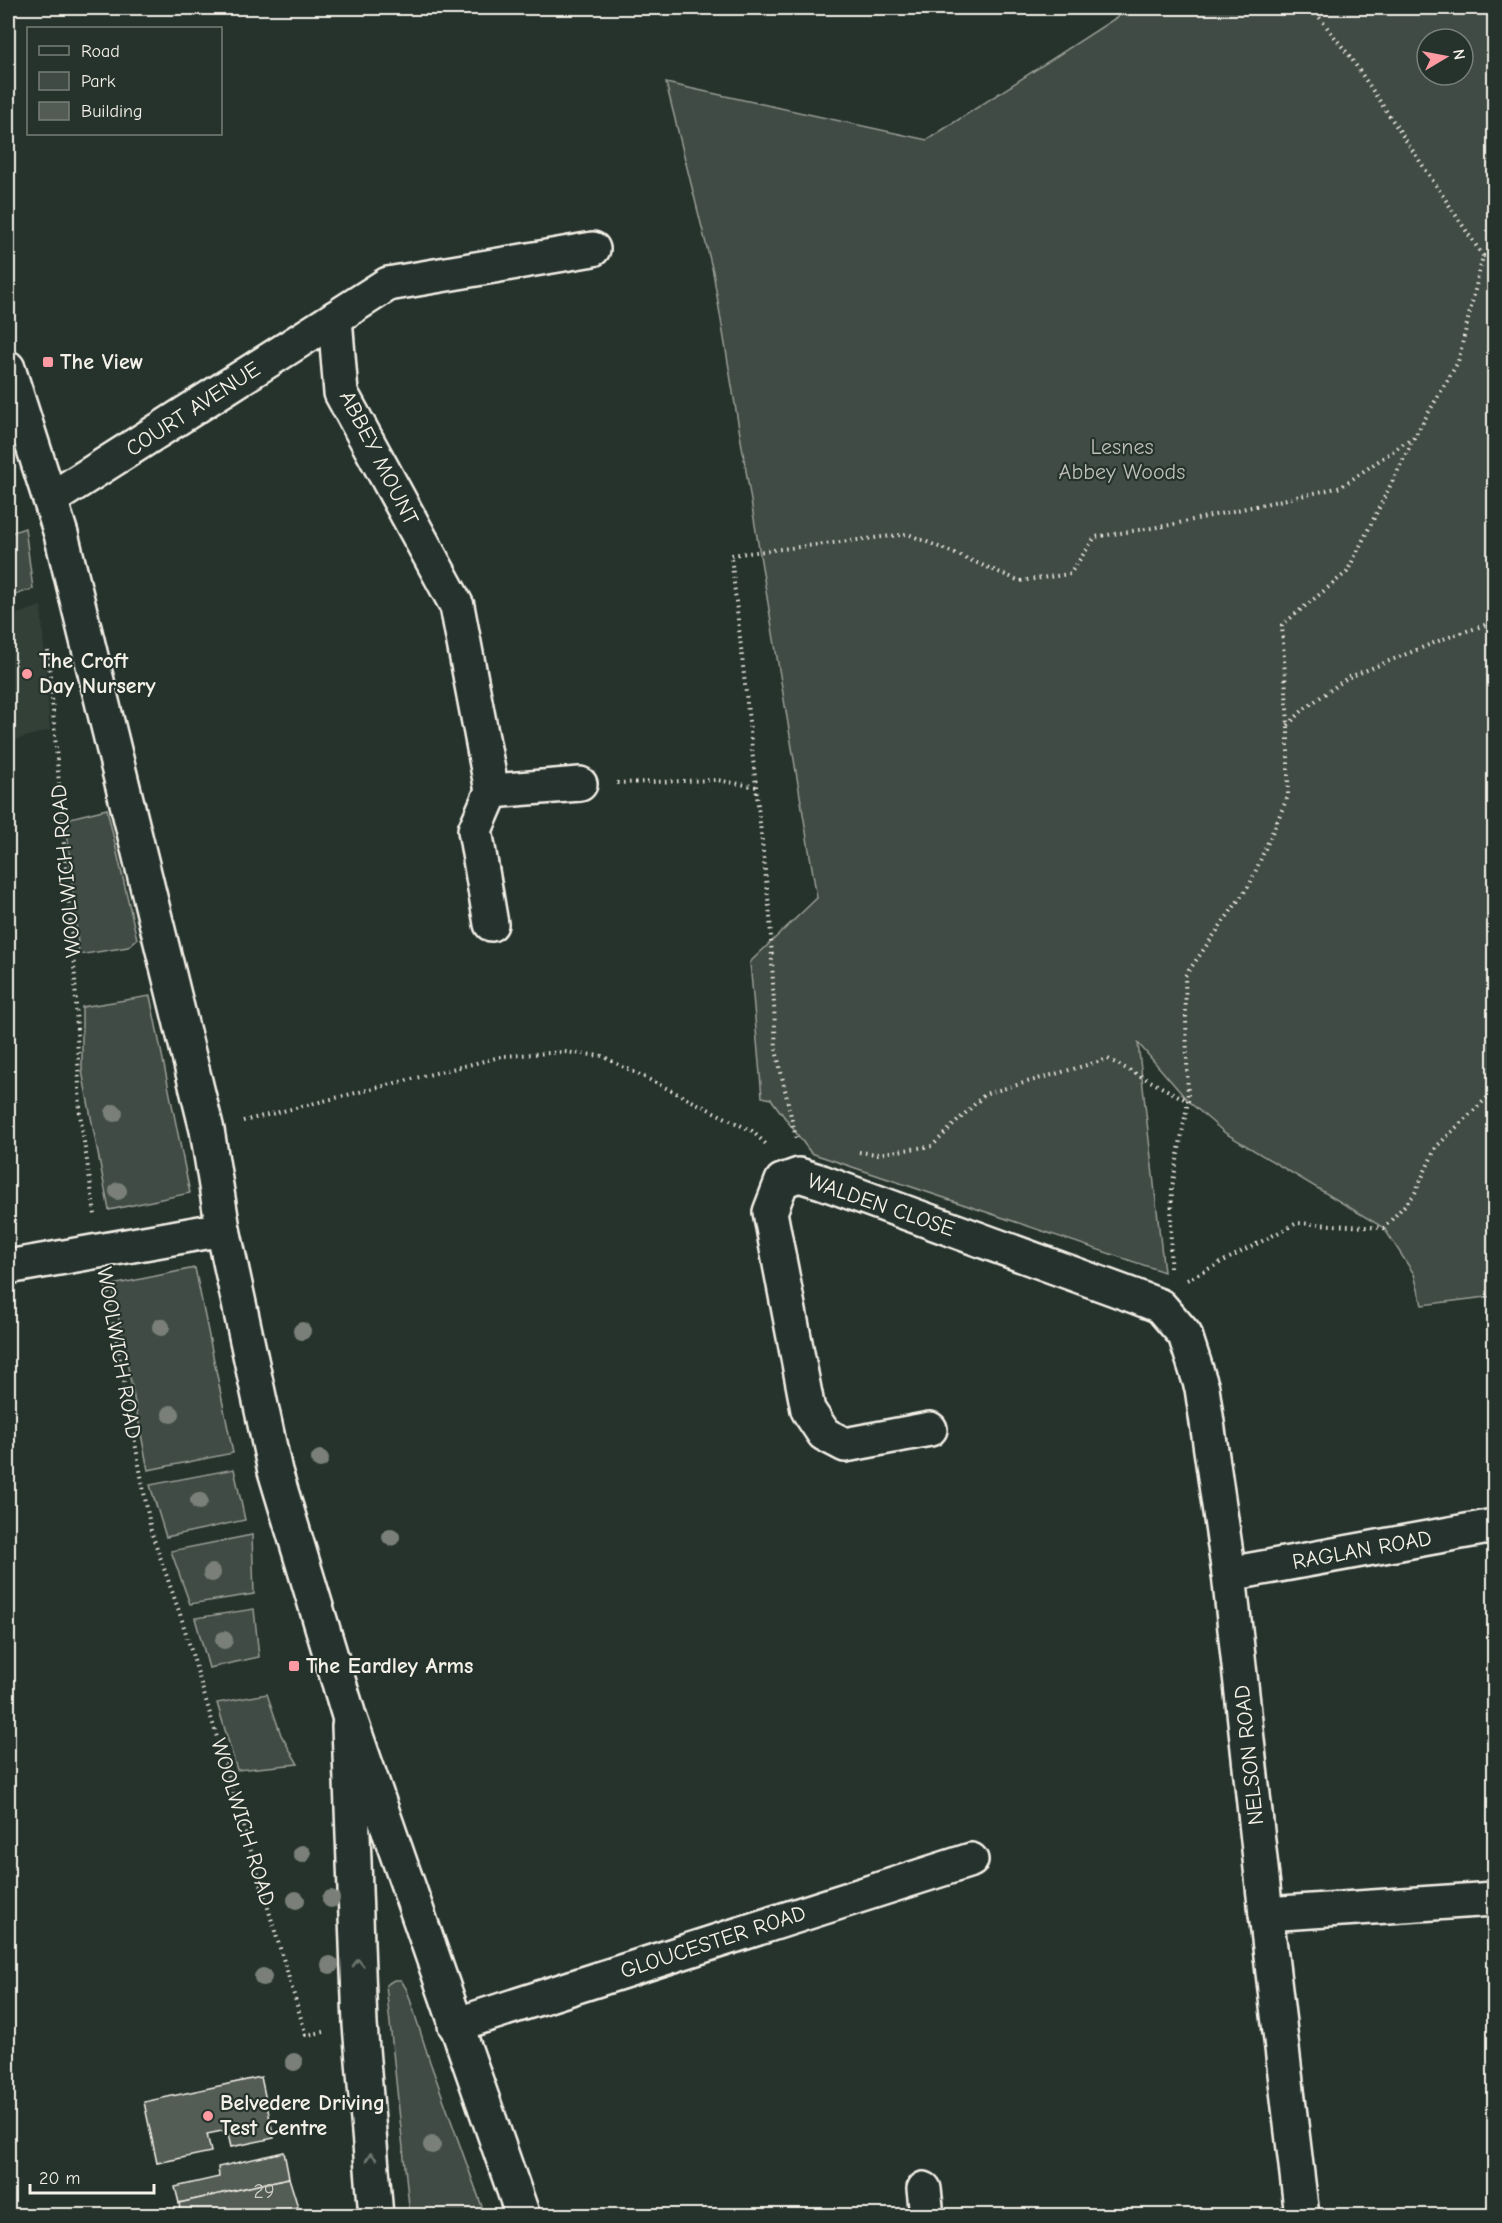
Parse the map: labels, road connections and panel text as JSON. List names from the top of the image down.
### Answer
{
  "streets": {
    "street": [
      "COURT AVENUE",
      "ABBEY MOUNT",
      "WALDEN CLOSE",
      "RAGLAN ROAD",
      "NELSON ROAD",
      "GLOUCESTER ROAD"
    ],
    "path": ["WOOLWICH ROAD"]
  },
  "crossings": [
    ["COURT AVENUE", "ABBEY MOUNT"],
    ["WALDEN CLOSE", "NELSON ROAD"],
    ["RAGLAN ROAD", "NELSON ROAD"]
  ],
  "parks": ["Lesnes Abbey Woods"],
  "places": {
    "transit": ["The View", "The Eardley Arms"],
    "other": ["The Croft Day Nursery", "Belvedere Driving Test Centre"]
  },
  "house_numbers": ["29"],
  "legend": ["Road", "Park", "Building"],
  "scale_bar": "20 m",
  "north": "right"
}
